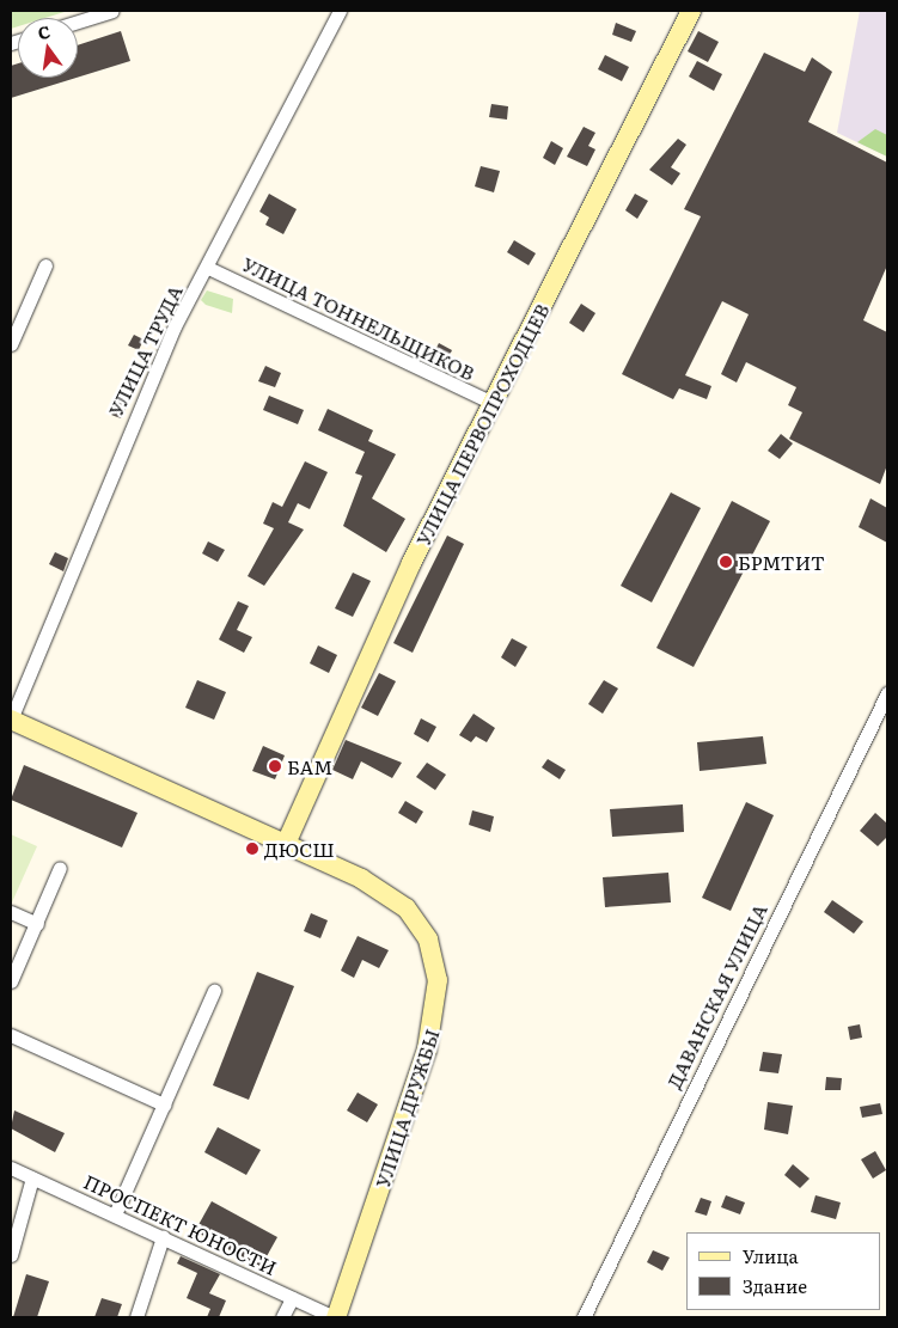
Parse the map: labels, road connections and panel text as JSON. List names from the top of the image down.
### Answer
{
  "streets": {
    "street": [
      "УЛИЦА ТОННЕЛЬЩИКОВ",
      "УЛИЦА ТРУДА",
      "УЛИЦА ПЕРВОПРОХОДЦЕВ",
      "ДАВАНСКАЯ УЛИЦА",
      "УЛИЦА ДРУЖБЫ",
      "ПРОСПЕКТ ЮНОСТИ"
    ]
  },
  "crossings": [
    ["УЛИЦА ТОННЕЛЬЩИКОВ", "УЛИЦА ТРУДА"],
    ["УЛИЦА ТОННЕЛЬЩИКОВ", "УЛИЦА ПЕРВОПРОХОДЦЕВ"],
    ["УЛИЦА ТРУДА", "УЛИЦА ДРУЖБЫ"],
    ["УЛИЦА ПЕРВОПРОХОДЦЕВ", "УЛИЦА ДРУЖБЫ"],
    ["УЛИЦА ДРУЖБЫ", "ПРОСПЕКТ ЮНОСТИ"]
  ],
  "places": ["БРМТИТ", "БАМ", "ДЮСШ"],
  "legend": ["Улица", "Здание"],
  "north": "top"
}
